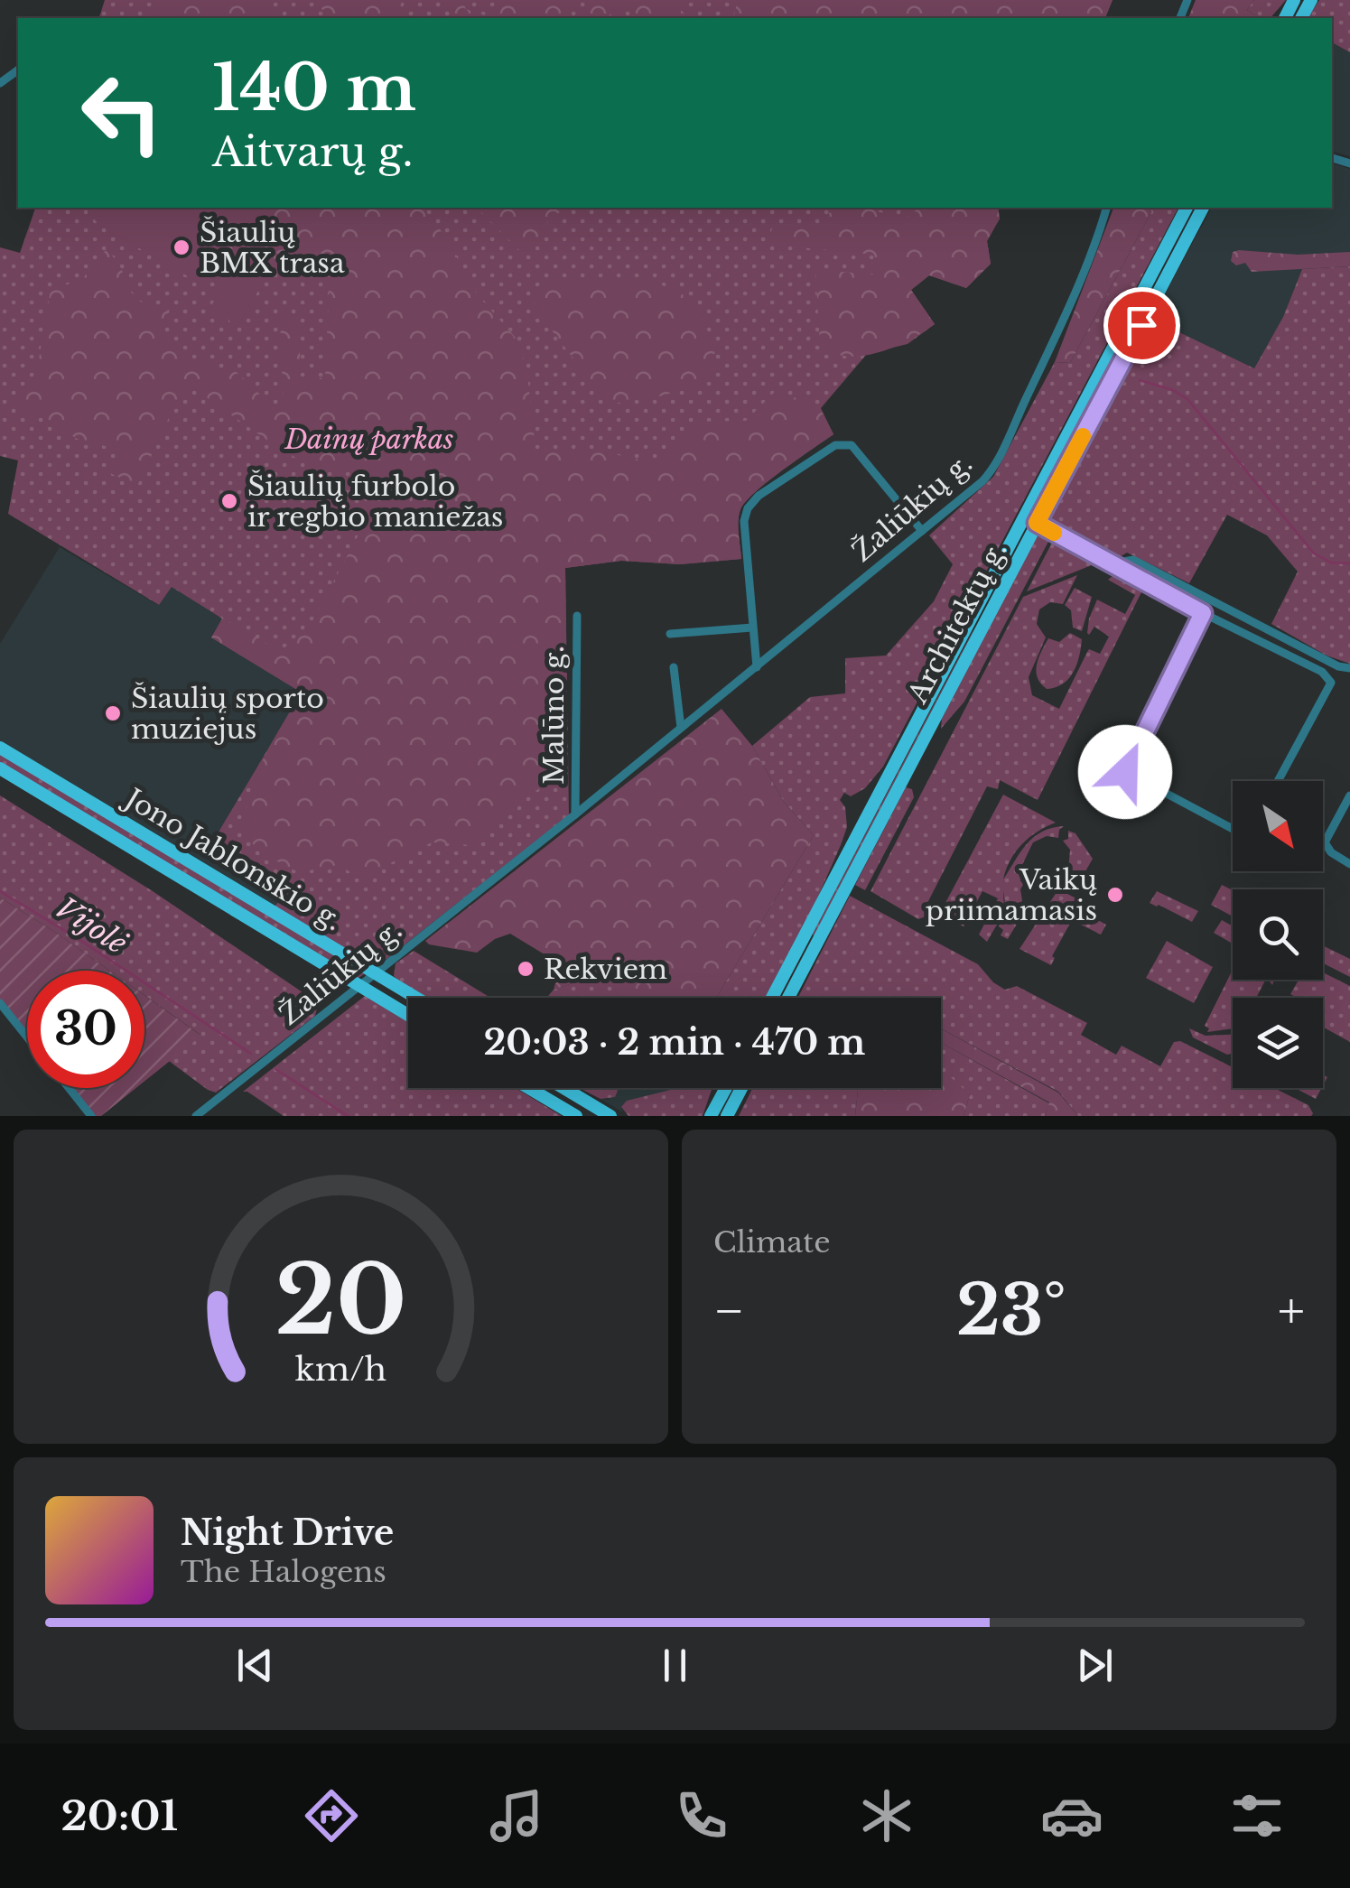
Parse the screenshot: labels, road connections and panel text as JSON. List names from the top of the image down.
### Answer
{
  "streets": {
    "main road": ["Architektų g.", "Jono Jablonskio g."],
    "street": ["Žaliūkių g.", "Malūno g."]
  },
  "crossings": [
    ["Žaliūkių g.", "Malūno g."],
    ["Žaliūkių g.", "Jono Jablonskio g."]
  ],
  "water": ["Vijolė"],
  "parks": ["Dainų parkas"],
  "places": [
    "Šiaulių BMX trasa",
    "Šiaulių furbolo ir regbio maniežas",
    "Šiaulių sporto muziejus",
    "Vaikų priimamasis",
    "Rekviem"
  ],
  "north": "bottom right",
  "page": {
    "turn": ["140 m", "Aitvarų g."],
    "limit": "30",
    "trip": "20:03 · 2 min · 470 m",
    "tile": "Climate",
    "heat": ["−", "23°", "+"],
    "song": ["Night Drive", "The Halogens"],
    "tabs": "20:01",
    "gauge": ["20", "km/h"]
  }
}
